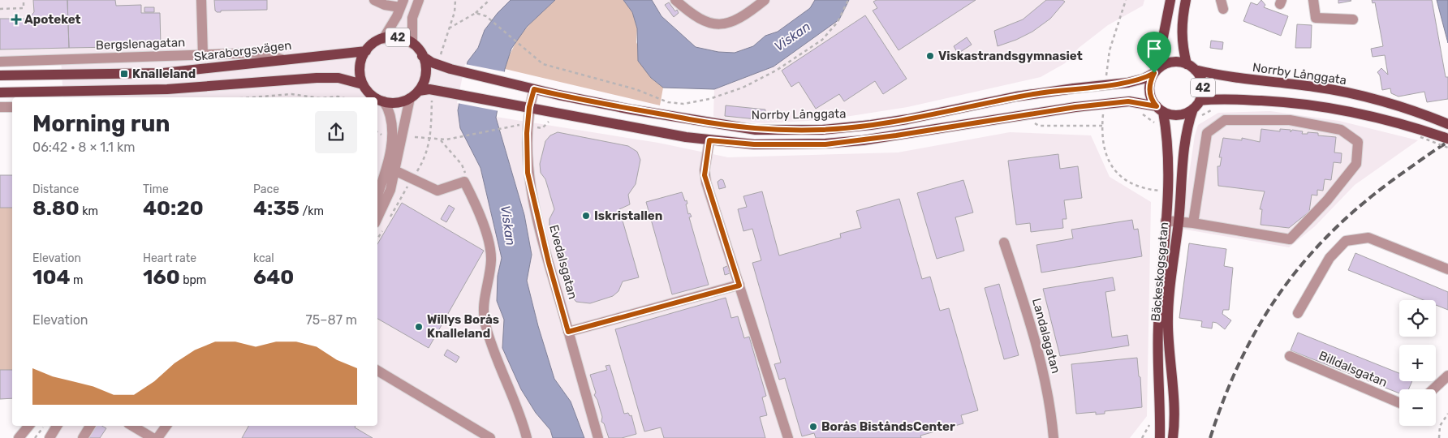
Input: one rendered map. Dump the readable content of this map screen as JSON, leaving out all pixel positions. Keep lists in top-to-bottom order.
{
  "streets": {
    "main road": [
      "42",
      "Skaraborgsvägen",
      "Norrby Långgata",
      "Bäckeskogsgatan"
    ],
    "street": [
      "Bergslenagatan",
      "Evedalsgatan",
      "Landalagatan",
      "Billdalsgatan"
    ]
  },
  "crossings": [
    ["42", "Skaraborgsvägen"],
    ["42", "Norrby Långgata"],
    ["42", "Evedalsgatan"],
    ["42", "Bäckeskogsgatan"],
    ["Bergslenagatan", "Skaraborgsvägen"],
    ["Norrby Långgata", "Evedalsgatan"],
    ["Norrby Långgata", "Bäckeskogsgatan"]
  ],
  "water": ["Viskan"],
  "places": {
    "health": ["Apoteket"],
    "other": [
      "Viskastrandsgymnasiet",
      "Iskristallen",
      "Willys Borås Knalleland",
      "Borås BiståndsCenter"
    ],
    "transit": ["Knalleland"]
  },
  "page": {
    "heading": ["Morning run", "06:42 · 8 × 1.1 km"],
    "stats": [
      ["Distance", "8.80 km"],
      ["Time", "40:20"],
      ["Pace", "4:35 /km"],
      ["Elevation", "104 m"],
      ["Heart rate", "160 bpm"],
      ["kcal", "640"]
    ],
    "map_buttons": ["+", "−"],
    "chart": ["Elevation", "75–87 m"]
  }
}
